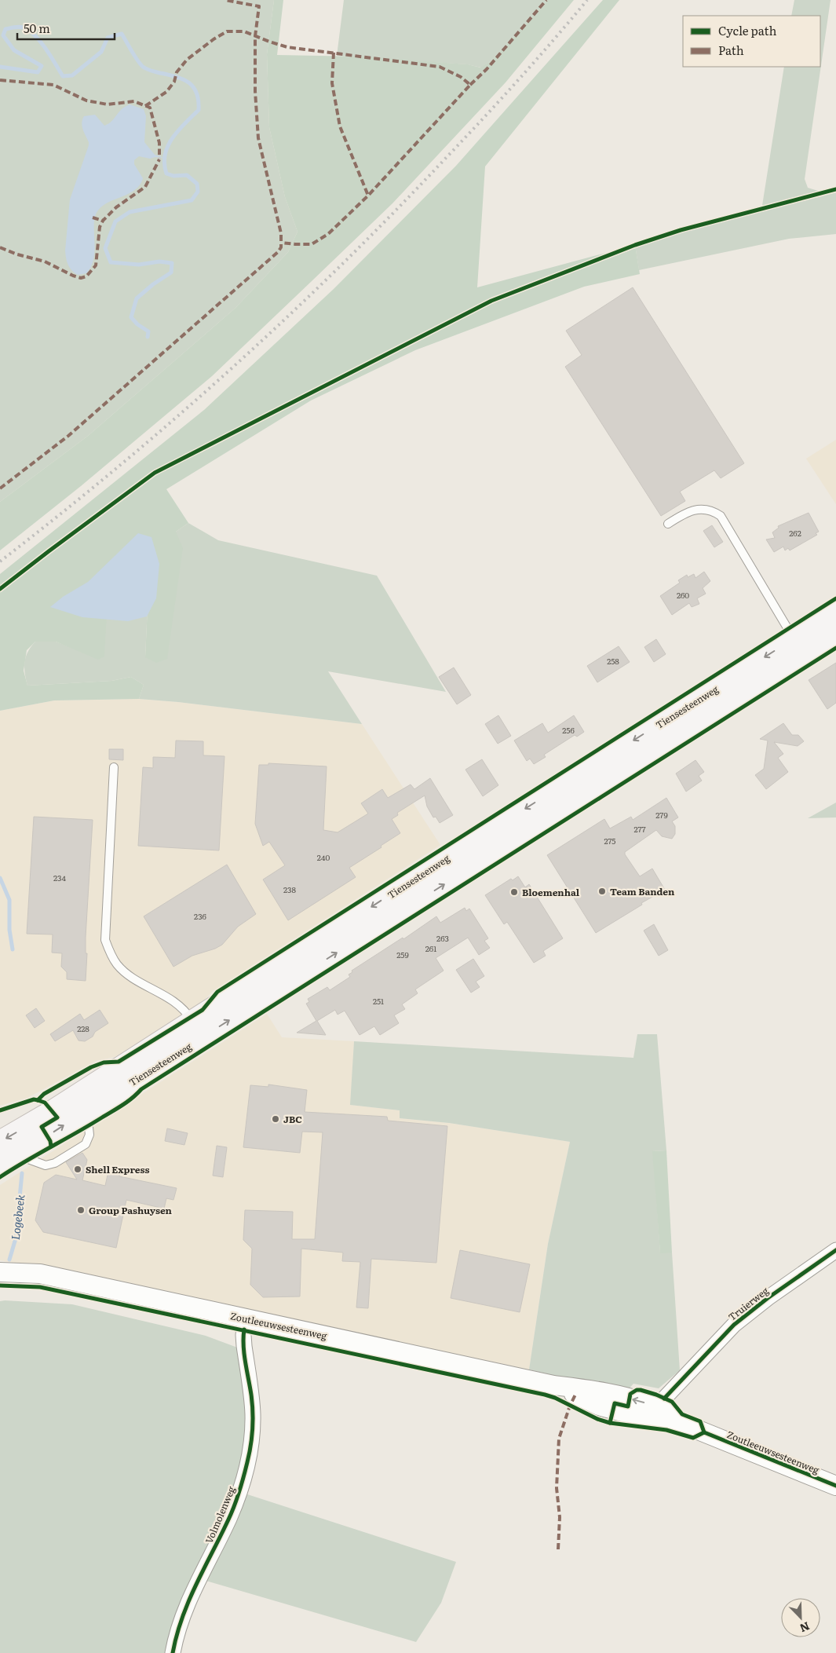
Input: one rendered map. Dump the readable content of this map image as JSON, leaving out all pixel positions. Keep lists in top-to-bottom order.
{
  "streets": {
    "main road": ["Tiensesteenweg"],
    "street": ["Truierweg", "Zoutleeuwsesteenweg", "Volmolenweg"]
  },
  "crossings": [
    ["Truierweg", "Zoutleeuwsesteenweg"],
    ["Zoutleeuwsesteenweg", "Volmolenweg"]
  ],
  "water": ["Logebeek"],
  "places": [
    "Team Banden",
    "Bloemenhal",
    "JBC",
    "Shell Express",
    "Group Pashuysen"
  ],
  "house_numbers": [
    "262",
    "260",
    "258",
    "256",
    "279",
    "277",
    "275",
    "240",
    "234",
    "238",
    "236",
    "263",
    "261",
    "259",
    "251",
    "228"
  ],
  "legend": ["Cycle path", "Path"],
  "scale_bar": "50 m",
  "north": "bottom right"
}
